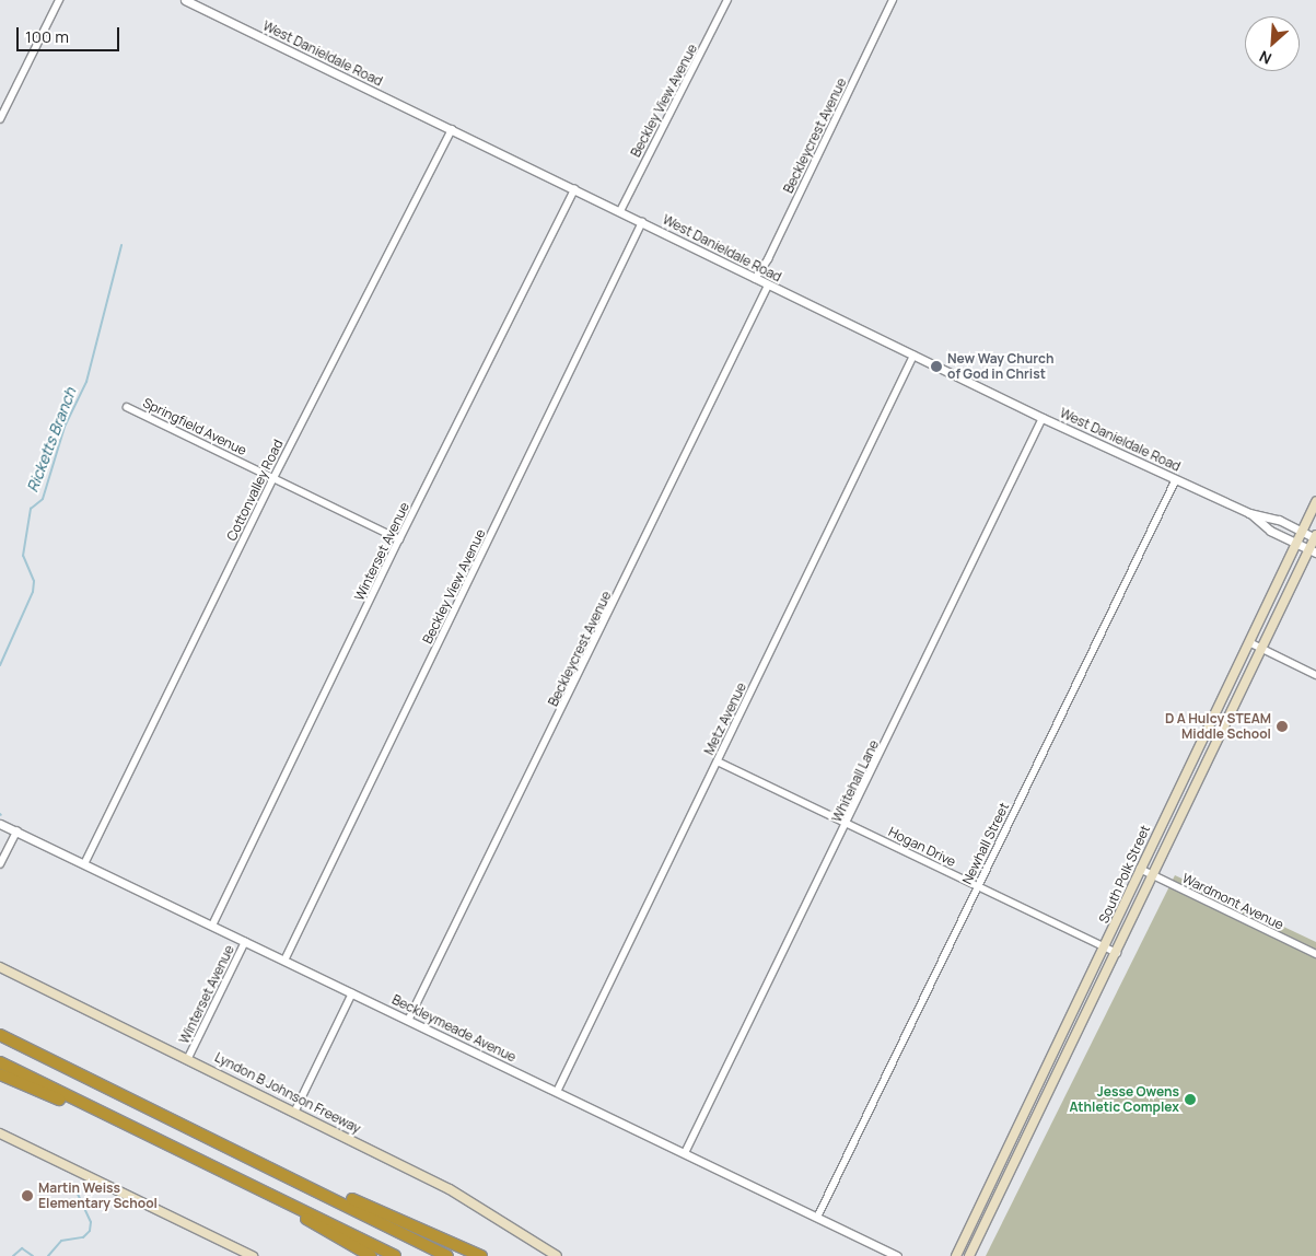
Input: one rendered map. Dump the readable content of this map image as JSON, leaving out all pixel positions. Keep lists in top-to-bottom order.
{
  "streets": {
    "main road": ["South Polk Street", "Lyndon B Johnson Freeway"],
    "street": [
      "West Danieldale Road",
      "Beckley View Avenue",
      "Beckleycrest Avenue",
      "Springfield Avenue",
      "Cottonvalley Road",
      "Winterset Avenue",
      "Metz Avenue",
      "Whitehall Lane",
      "Newhall Street",
      "Hogan Drive",
      "Wardmont Avenue",
      "Beckleymeade Avenue"
    ]
  },
  "crossings": [
    ["West Danieldale Road", "Beckley View Avenue"],
    ["West Danieldale Road", "Beckleycrest Avenue"],
    ["West Danieldale Road", "Cottonvalley Road"],
    ["West Danieldale Road", "Winterset Avenue"],
    ["West Danieldale Road", "Metz Avenue"],
    ["West Danieldale Road", "Whitehall Lane"],
    ["West Danieldale Road", "Newhall Street"],
    ["West Danieldale Road", "South Polk Street"],
    ["Beckley View Avenue", "Beckleymeade Avenue"],
    ["Beckleycrest Avenue", "Beckleymeade Avenue"],
    ["Springfield Avenue", "Cottonvalley Road"],
    ["Springfield Avenue", "Winterset Avenue"],
    ["Cottonvalley Road", "Beckleymeade Avenue"],
    ["Winterset Avenue", "Beckleymeade Avenue"],
    ["Winterset Avenue", "Lyndon B Johnson Freeway"],
    ["Metz Avenue", "Hogan Drive"],
    ["Metz Avenue", "Beckleymeade Avenue"],
    ["Whitehall Lane", "Hogan Drive"],
    ["Whitehall Lane", "Beckleymeade Avenue"],
    ["Newhall Street", "Hogan Drive"],
    ["Newhall Street", "Beckleymeade Avenue"],
    ["Hogan Drive", "South Polk Street"],
    ["South Polk Street", "Wardmont Avenue"]
  ],
  "water": ["Ricketts Branch"],
  "places": [
    "New Way Church of God in Christ",
    "D A Hulcy STEAM Middle School",
    "Jesse Owens Athletic Complex",
    "Martin Weiss Elementary School"
  ],
  "scale_bar": "100 m",
  "north": "bottom left"
}
